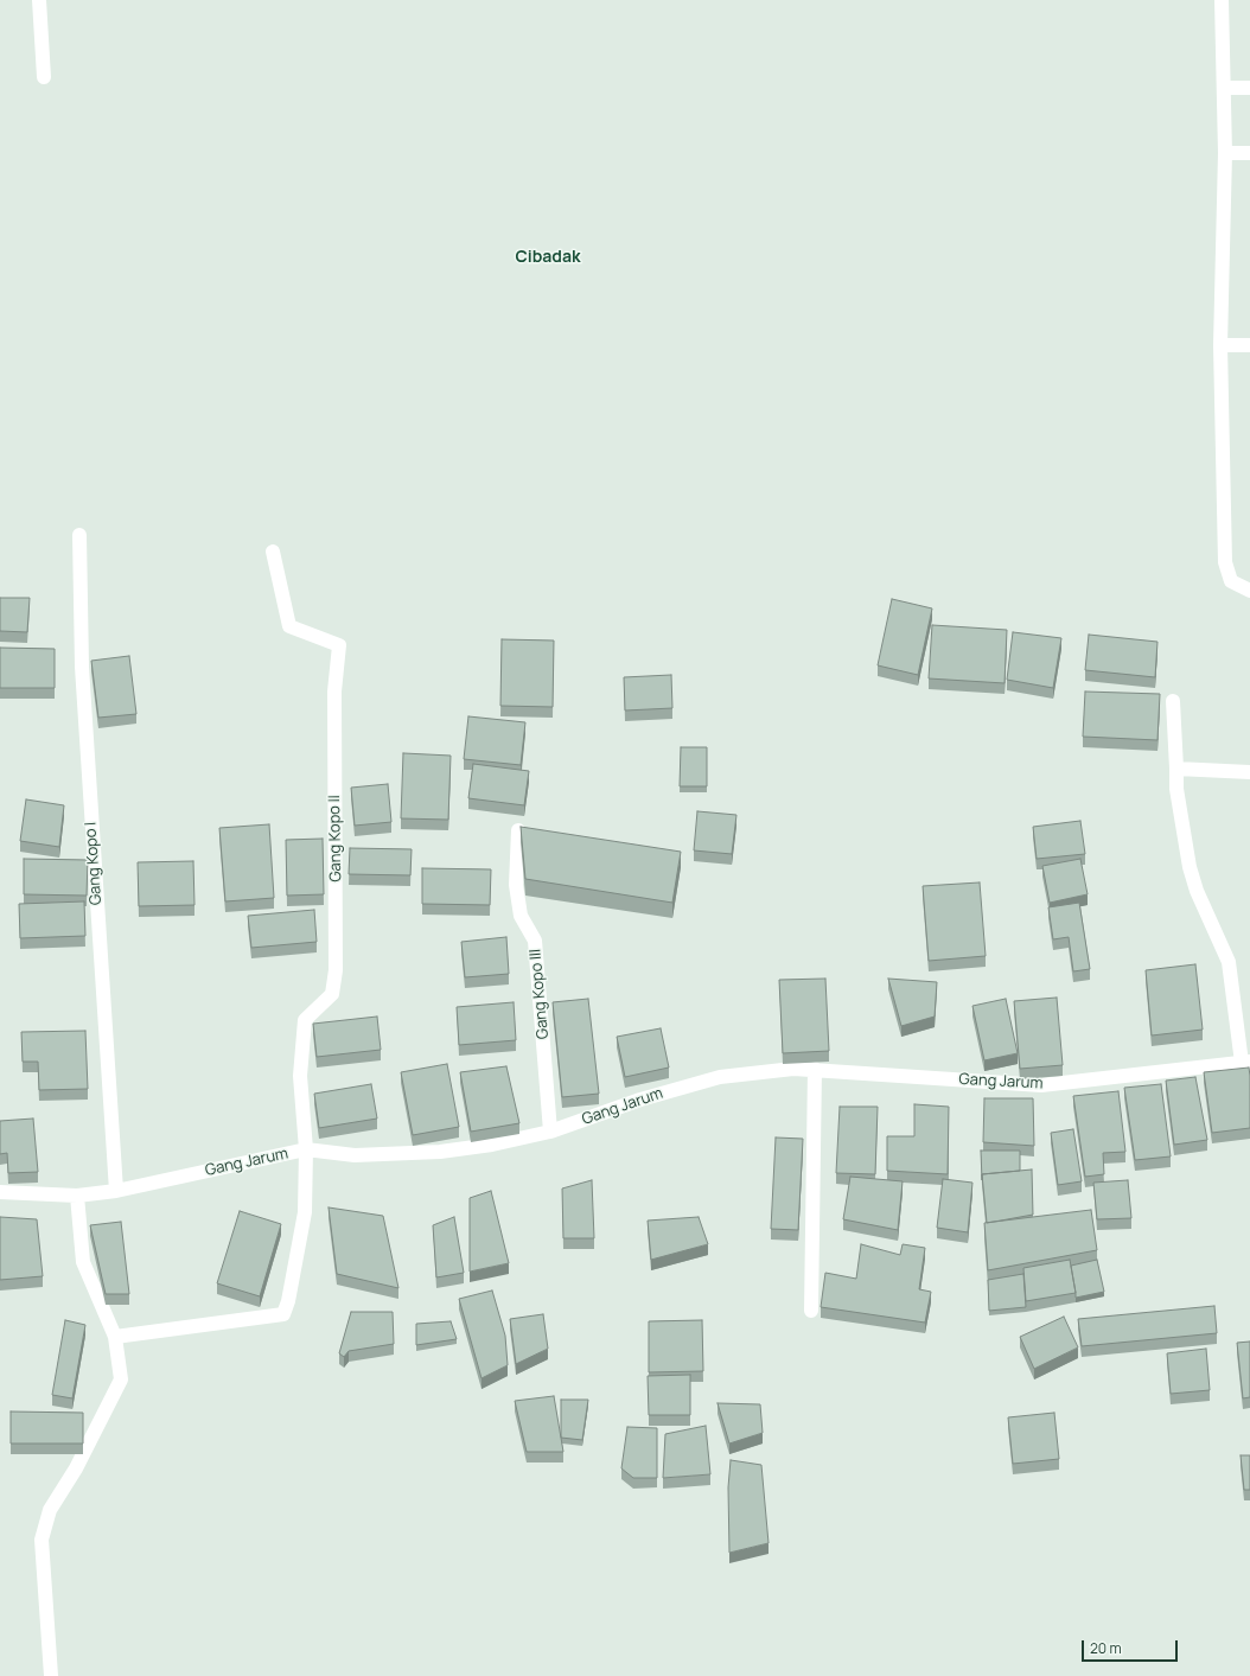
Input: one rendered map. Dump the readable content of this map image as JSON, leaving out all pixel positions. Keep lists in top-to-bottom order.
{
  "streets": {
    "street": [
      "Gang Kopo II",
      "Gang Kopo I",
      "Gang Kopo III",
      "Gang Jarum"
    ]
  },
  "crossings": [
    ["Gang Kopo II", "Gang Jarum"],
    ["Gang Kopo I", "Gang Jarum"],
    ["Gang Kopo III", "Gang Jarum"]
  ],
  "districts": ["Cibadak"],
  "scale_bar": "20 m"
}
